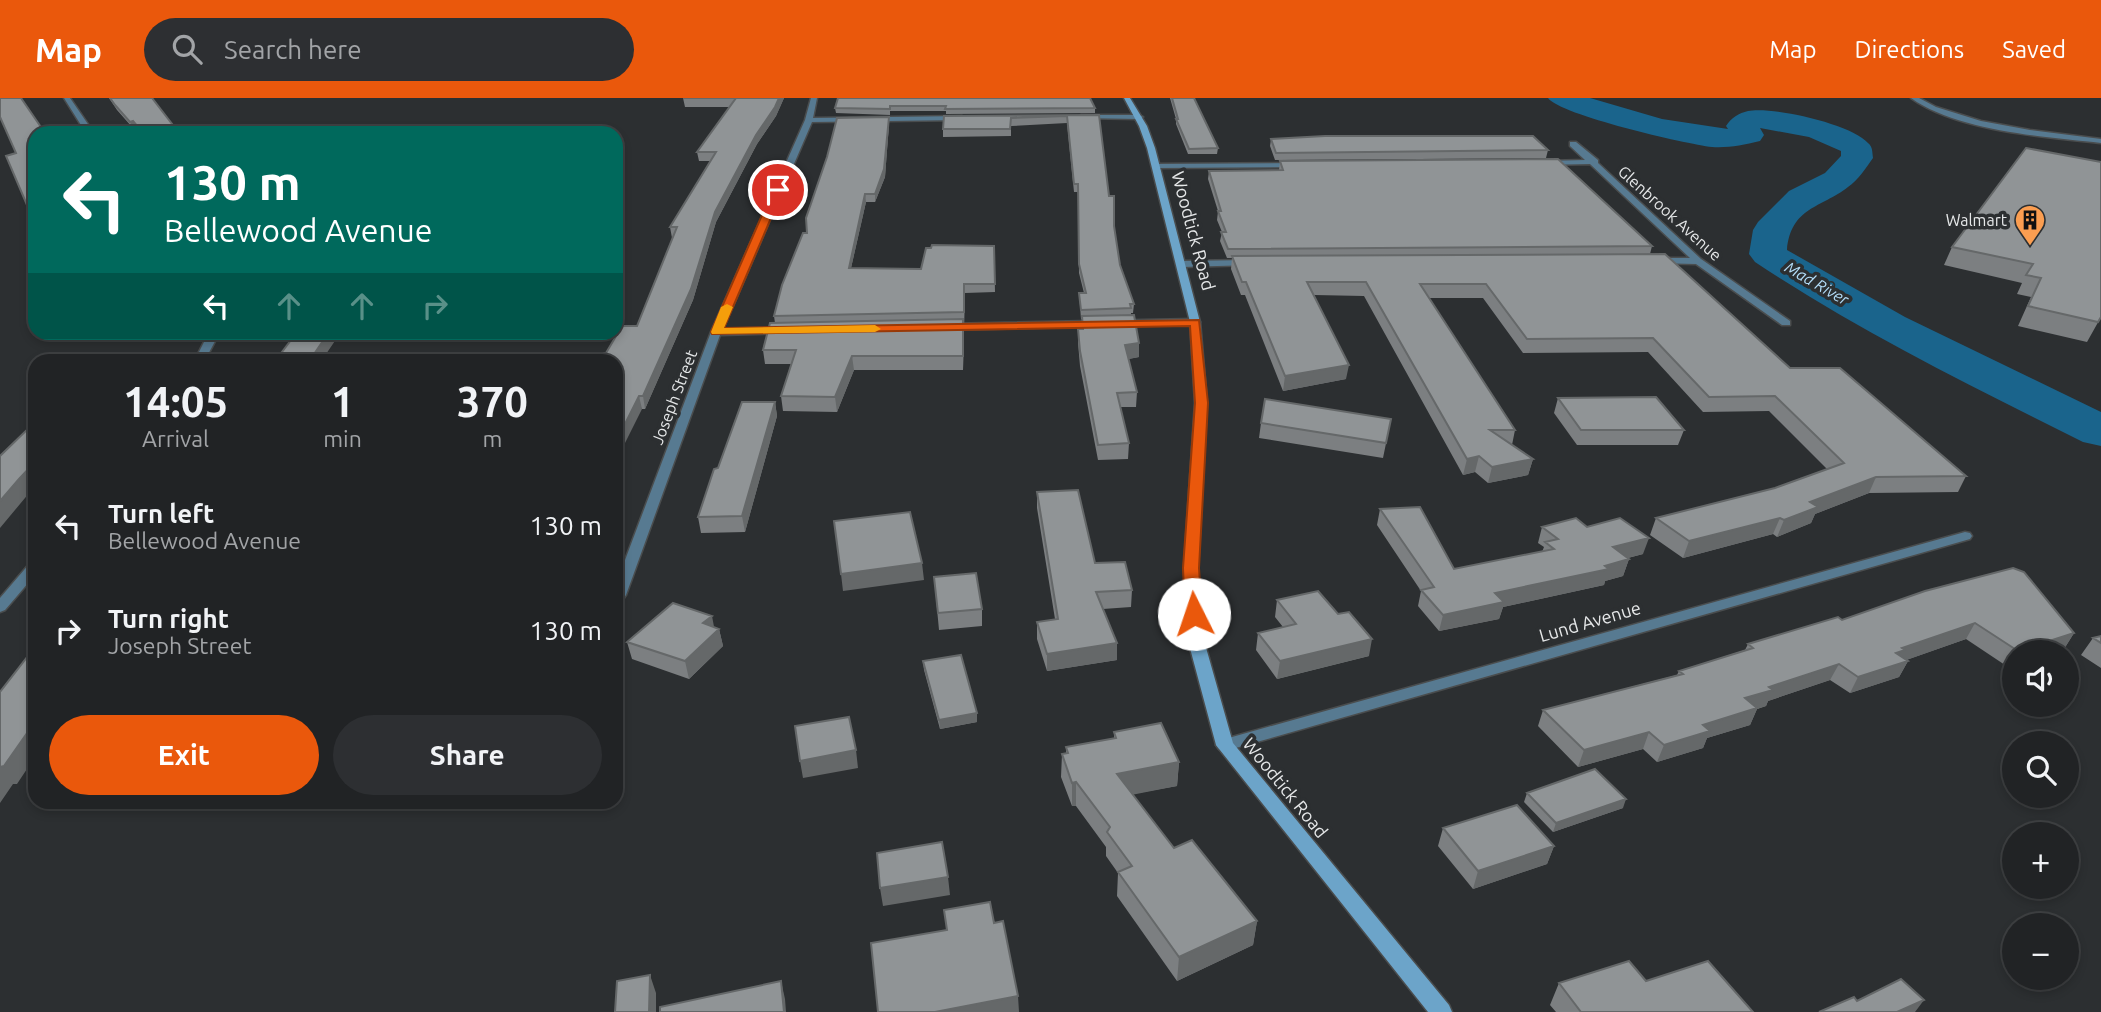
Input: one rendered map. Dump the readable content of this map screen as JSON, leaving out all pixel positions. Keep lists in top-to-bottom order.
{
  "streets": {
    "main road": ["Woodtick Road"],
    "street": ["Glenbrook Avenue", "Joseph Street", "Lund Avenue"]
  },
  "crossings": [
    ["Woodtick Road", "Lund Avenue"]
  ],
  "water": ["Mad River"],
  "places": {
    "building": ["Walmart"]
  },
  "page": {
    "header": "Map",
    "search": "Search here",
    "nav": ["Map", "Directions", "Saved"],
    "turn": ["130 m", "Bellewood Avenue"],
    "eta": [
      "14:05",
      "Arrival",
      "1",
      "min",
      "370",
      "m"
    ],
    "list": [
      {
        "name": "Turn left",
        "note": "Bellewood Avenue",
        "value": "130 m"
      },
      {
        "name": "Turn right",
        "note": "Joseph Street",
        "value": "130 m"
      }
    ],
    "map_buttons": ["+", "−"],
    "buttons": ["Exit", "Share"]
  }
}
